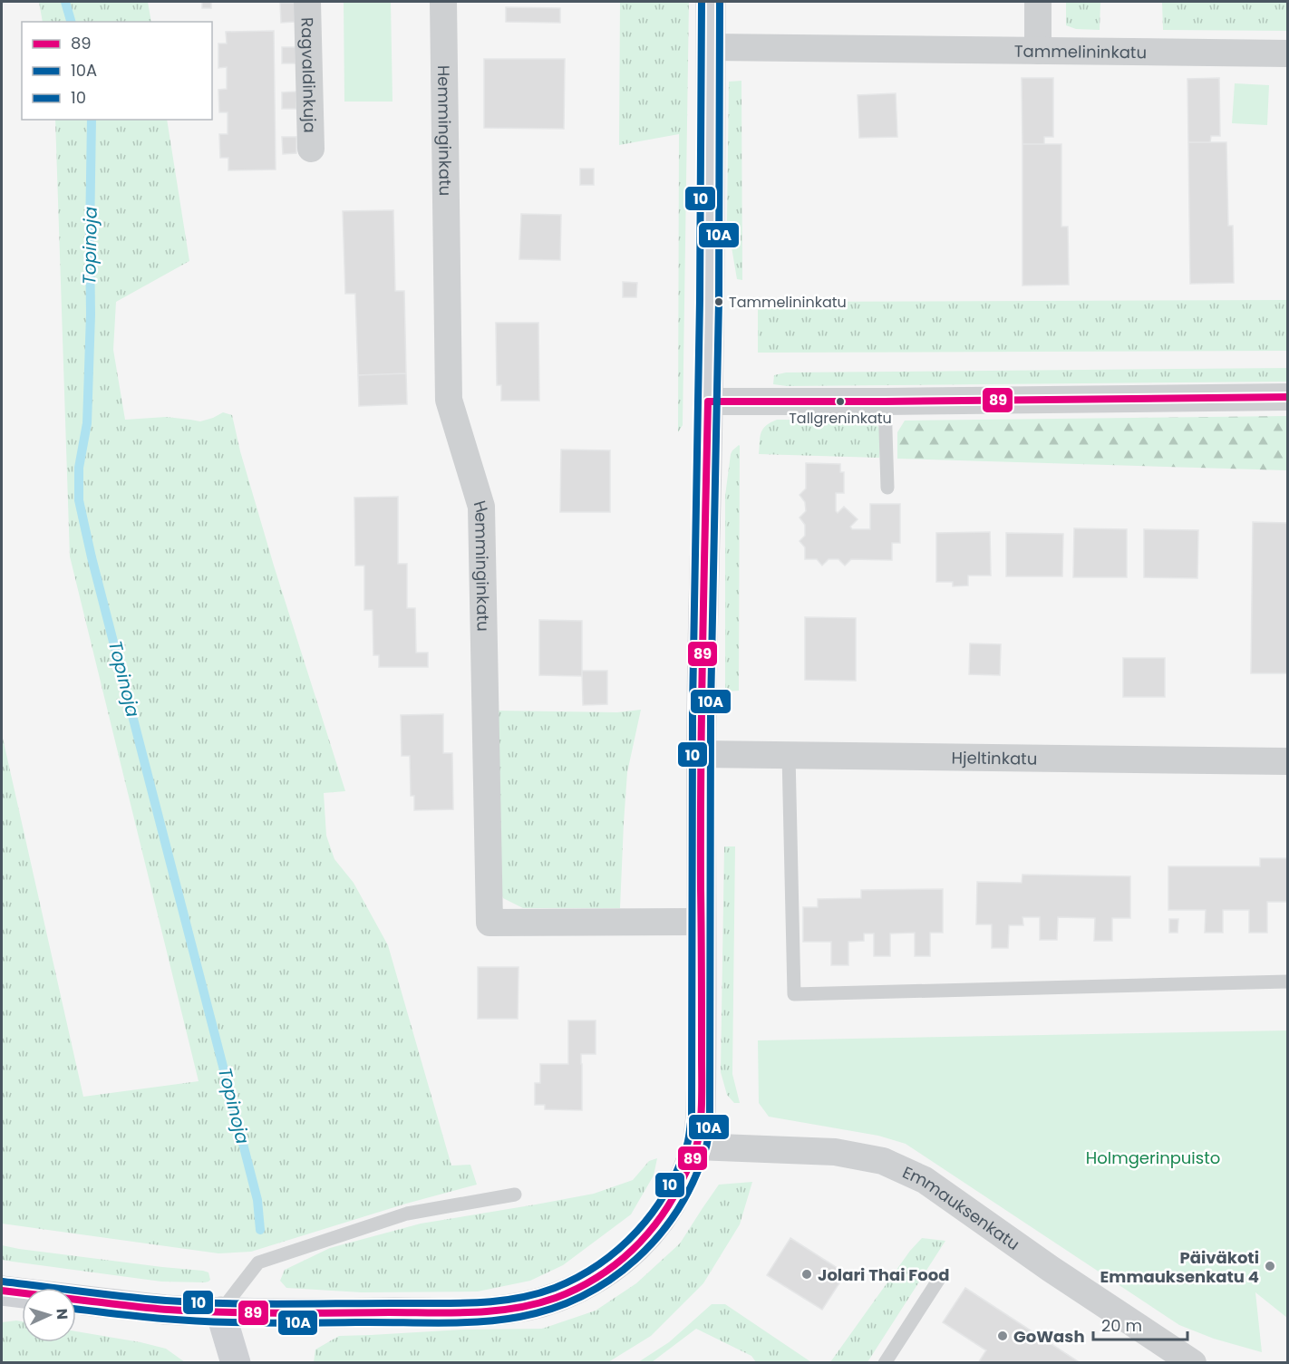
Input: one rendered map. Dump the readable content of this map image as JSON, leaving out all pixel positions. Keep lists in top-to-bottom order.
{
  "streets": {
    "street": [
      "Tammelininkatu",
      "Ragvaldinkuja",
      "Hemminginkatu",
      "Hjeltinkatu",
      "Emmauksenkatu"
    ]
  },
  "water": ["Topinoja"],
  "parks": ["Holmgerinpuisto"],
  "places": [
    "Tammelininkatu",
    "Tallgreninkatu",
    "Päiväkoti Emmauksenkatu 4",
    "Jolari Thai Food",
    "GoWash"
  ],
  "lines": ["transit line 10A", "transit line 10", "transit line 89"],
  "legend": ["89", "10A", "10"],
  "scale_bar": "20 m",
  "north": "right"
}
